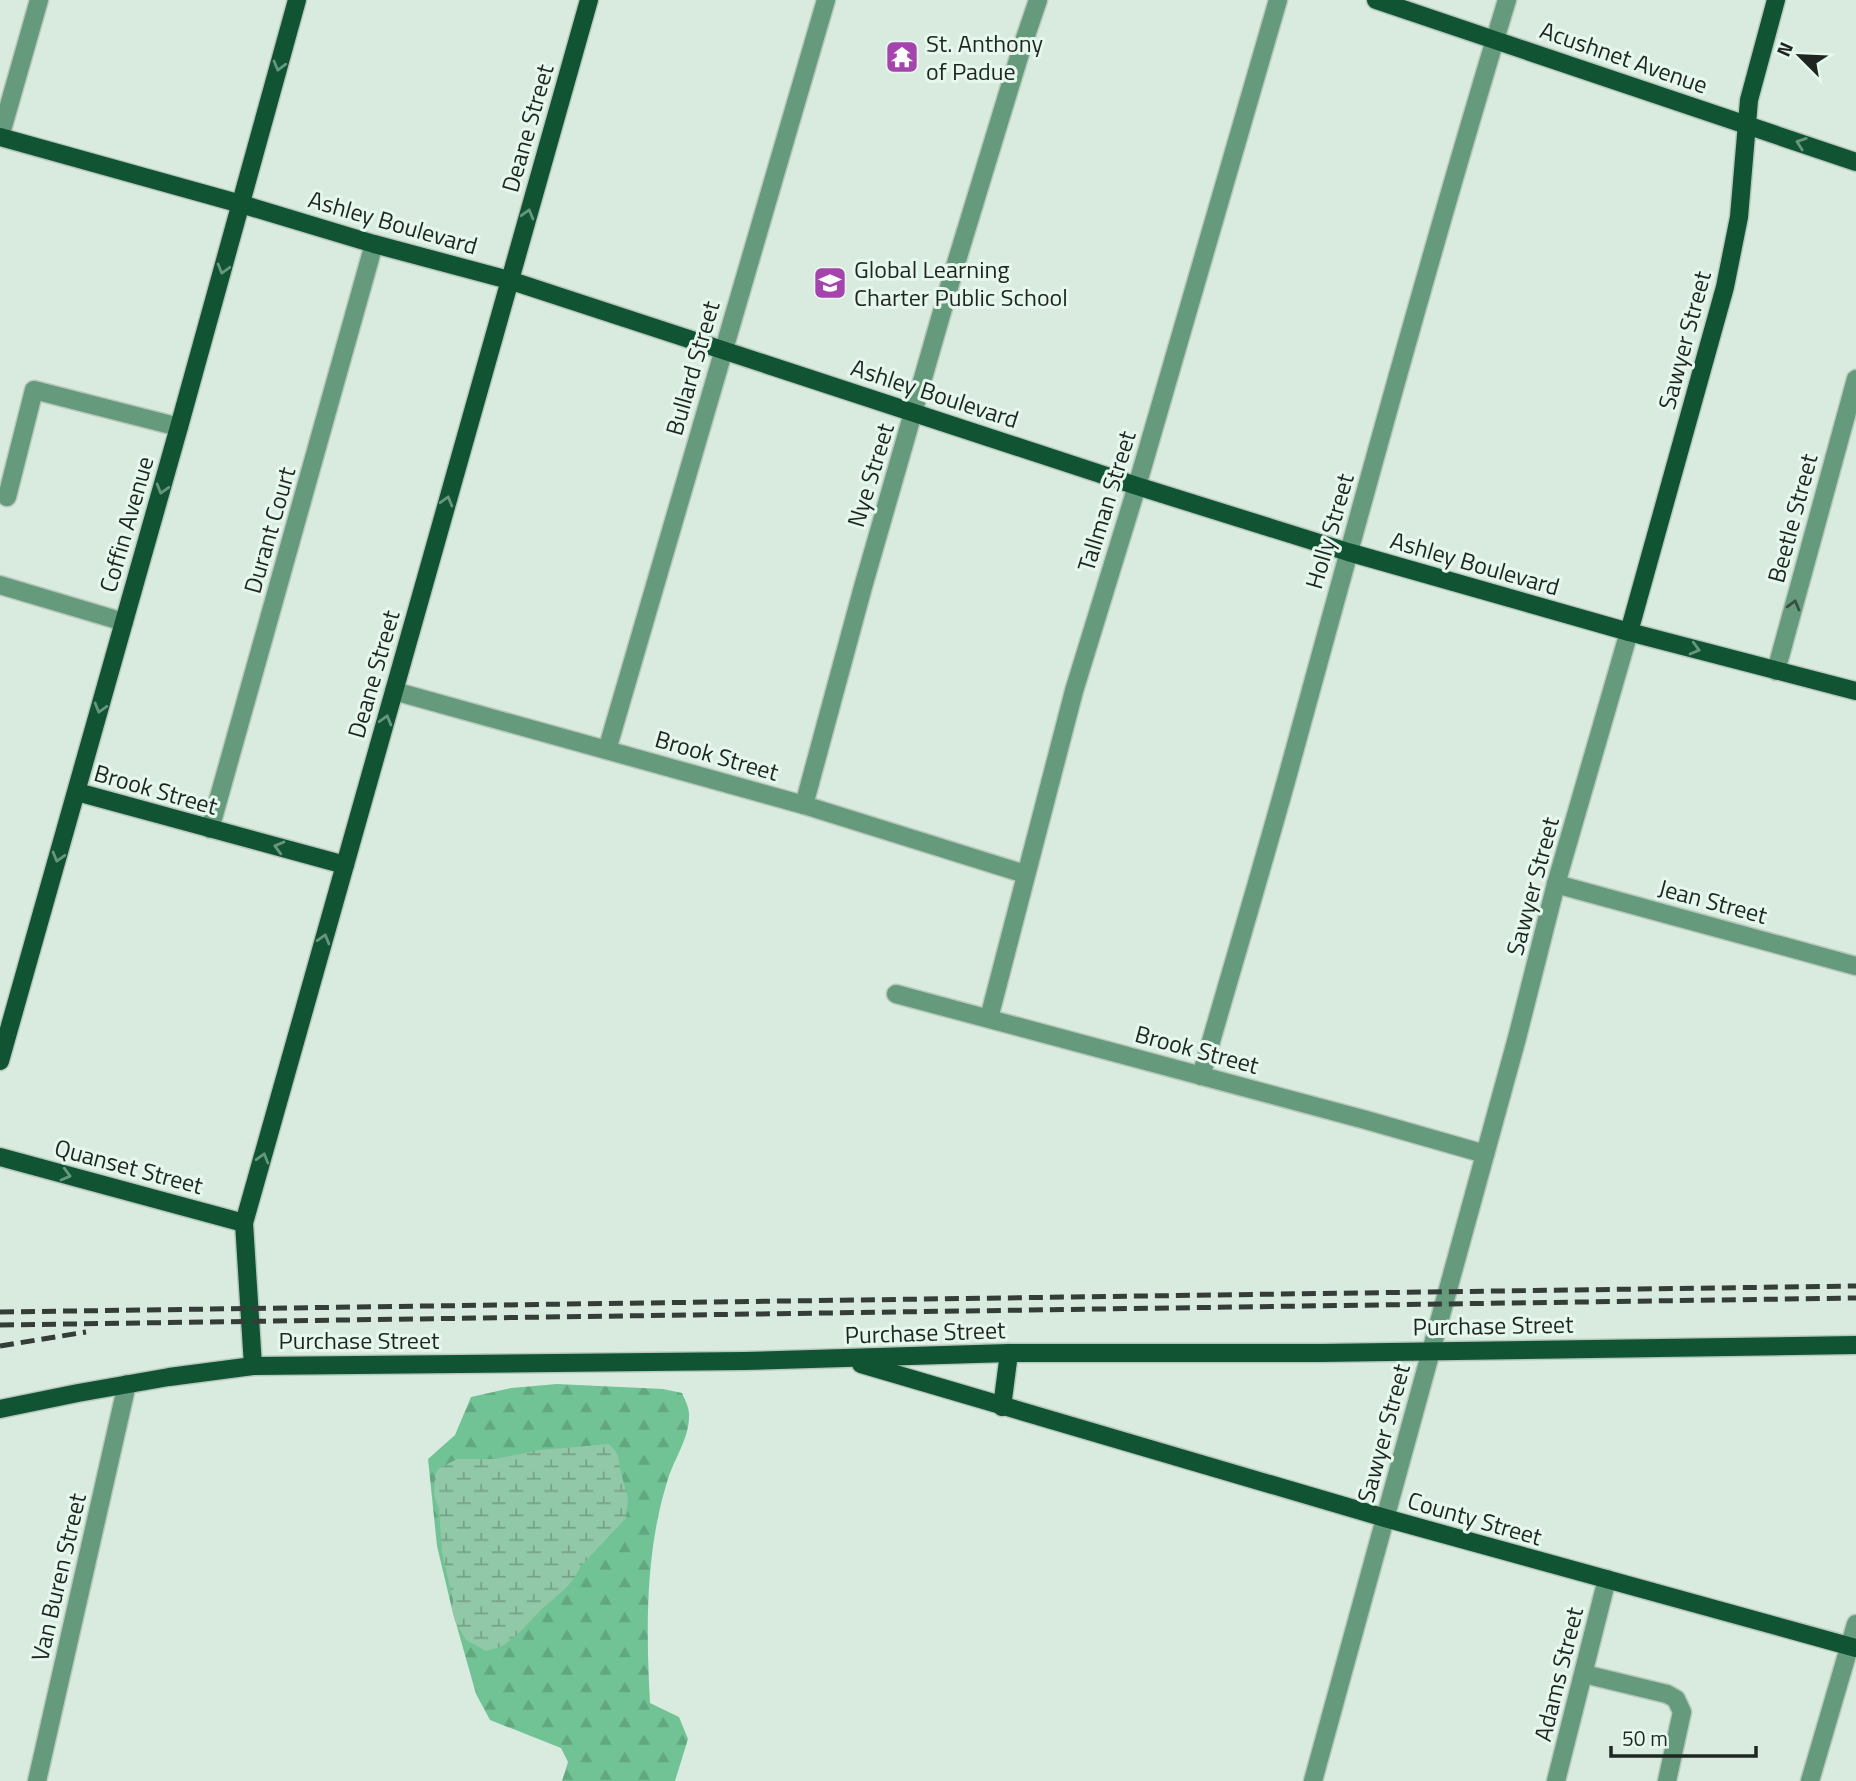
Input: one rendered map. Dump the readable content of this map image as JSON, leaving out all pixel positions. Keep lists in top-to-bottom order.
{
  "streets": {
    "main road": [
      "Acushnet Avenue",
      "Deane Street",
      "Ashley Boulevard",
      "Sawyer Street",
      "Coffin Avenue",
      "Brook Street",
      "Quanset Street",
      "Purchase Street",
      "County Street"
    ],
    "street": [
      "Bullard Street",
      "Nye Street",
      "Tallman Street",
      "Beetle Street",
      "Durant Court",
      "Holly Street",
      "Jean Street",
      "Van Buren Street",
      "Adams Street"
    ]
  },
  "crossings": [
    ["Acushnet Avenue", "Sawyer Street"],
    ["Acushnet Avenue", "Holly Street"],
    ["Deane Street", "Ashley Boulevard"],
    ["Deane Street", "Brook Street"],
    ["Deane Street", "Quanset Street"],
    ["Deane Street", "Purchase Street"],
    ["Ashley Boulevard", "Sawyer Street"],
    ["Ashley Boulevard", "Bullard Street"],
    ["Ashley Boulevard", "Nye Street"],
    ["Ashley Boulevard", "Tallman Street"],
    ["Ashley Boulevard", "Beetle Street"],
    ["Ashley Boulevard", "Coffin Avenue"],
    ["Ashley Boulevard", "Durant Court"],
    ["Ashley Boulevard", "Holly Street"],
    ["Sawyer Street", "Brook Street"],
    ["Sawyer Street", "Jean Street"],
    ["Sawyer Street", "Purchase Street"],
    ["Sawyer Street", "County Street"],
    ["Bullard Street", "Brook Street"],
    ["Nye Street", "Brook Street"],
    ["Tallman Street", "Brook Street"],
    ["Coffin Avenue", "Brook Street"],
    ["Durant Court", "Brook Street"],
    ["Holly Street", "Brook Street"],
    ["Purchase Street", "County Street"],
    ["Purchase Street", "Van Buren Street"],
    ["County Street", "Adams Street"]
  ],
  "one_way": [
    "Deane Street",
    "Beetle Street",
    "Coffin Avenue",
    "Quanset Street"
  ],
  "places": {
    "temple": ["St. Anthony of Padue"],
    "school or university": ["Global Learning Charter Public School"]
  },
  "scale_bar": "50 m",
  "north": "top left"
}
